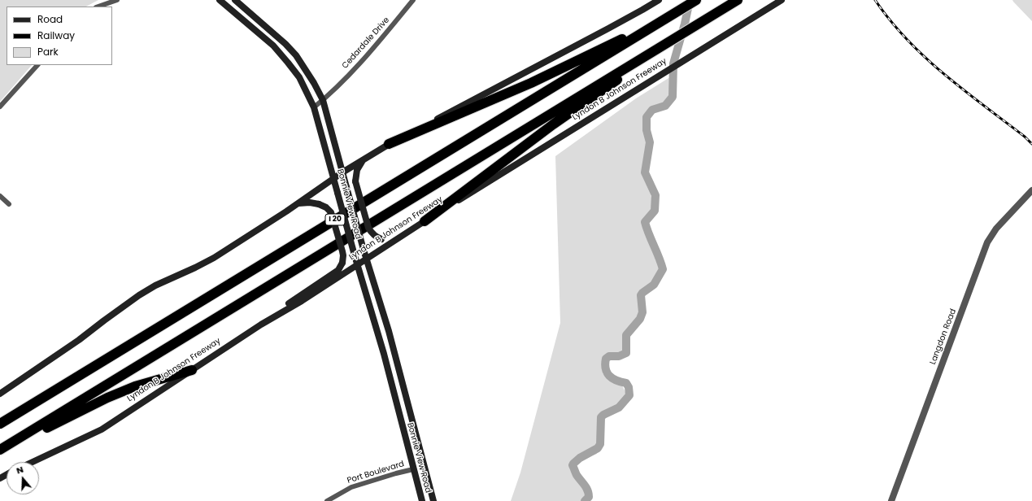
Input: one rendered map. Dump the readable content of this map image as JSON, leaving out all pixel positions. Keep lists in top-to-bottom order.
{
  "streets": {
    "highway": ["Lyndon B Johnson Freeway", "I 20"],
    "main road": ["Bonnie View Road"],
    "street": ["Cedardale Drive", "Langdon Road", "Port Boulevard"]
  },
  "crossings": [
    ["Cedardale Drive", "Bonnie View Road"],
    ["Lyndon B Johnson Freeway", "Bonnie View Road"],
    ["Bonnie View Road", "Port Boulevard"]
  ],
  "legend": ["Road", "Railway", "Park"],
  "north": "top"
}
